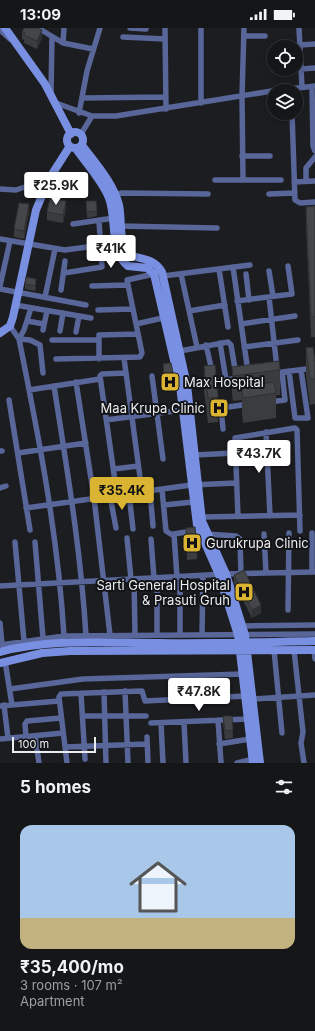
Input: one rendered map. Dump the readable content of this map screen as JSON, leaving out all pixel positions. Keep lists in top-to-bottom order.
{
  "places": {
    "hospital": [
      "Max Hospital",
      "Maa Krupa Clinic",
      "Gurukrupa Clinic",
      "Sarti General Hospital & Prasuti Gruh"
    ]
  },
  "scale_bar": "100 m",
  "page": {
    "status": "13:09",
    "price": [
      "₹25.9K",
      "₹41K",
      "₹43.7K",
      "₹35.4K",
      "₹47.8K"
    ],
    "scale": "100 m",
    "heading": "5 homes",
    "list": [
      {
        "name": "₹35,400/mo",
        "note": "3 rooms · 107 m² · Apartment"
      }
    ]
  }
}
